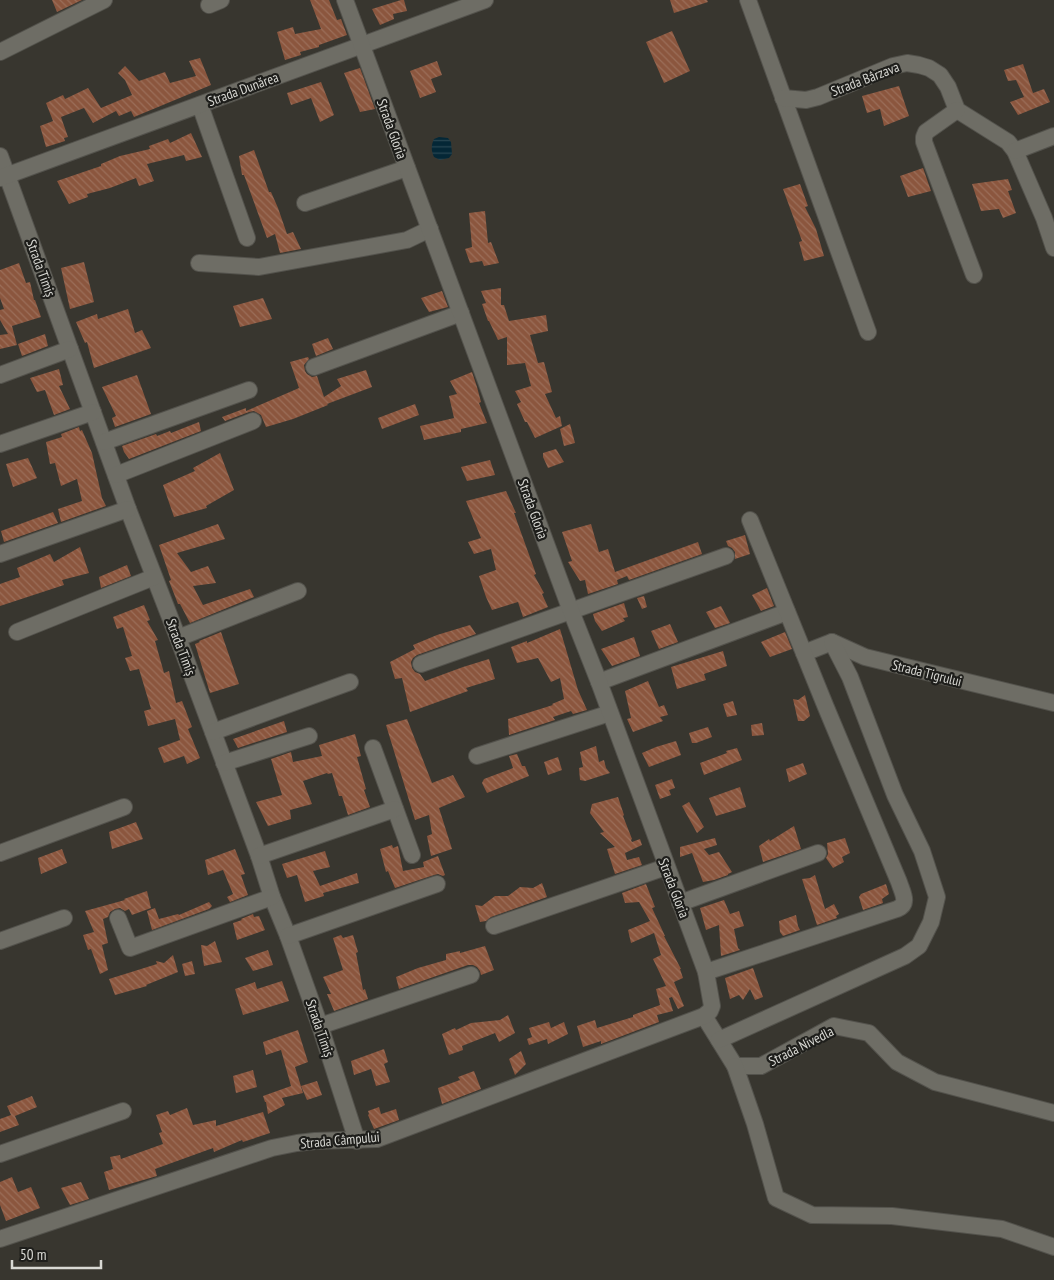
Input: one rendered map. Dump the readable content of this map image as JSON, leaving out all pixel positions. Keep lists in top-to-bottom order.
{
  "streets": {
    "street": [
      "Strada Bârzava",
      "Strada Dunărea",
      "Strada Gloria",
      "Strada Timiș",
      "Strada Tigrului",
      "Strada Nivedla",
      "Strada Câmpului"
    ]
  },
  "crossings": [
    ["Strada Dunărea", "Strada Gloria"],
    ["Strada Dunărea", "Strada Timiș"],
    ["Strada Gloria", "Strada Câmpului"],
    ["Strada Timiș", "Strada Câmpului"]
  ],
  "scale_bar": "50 m"
}
